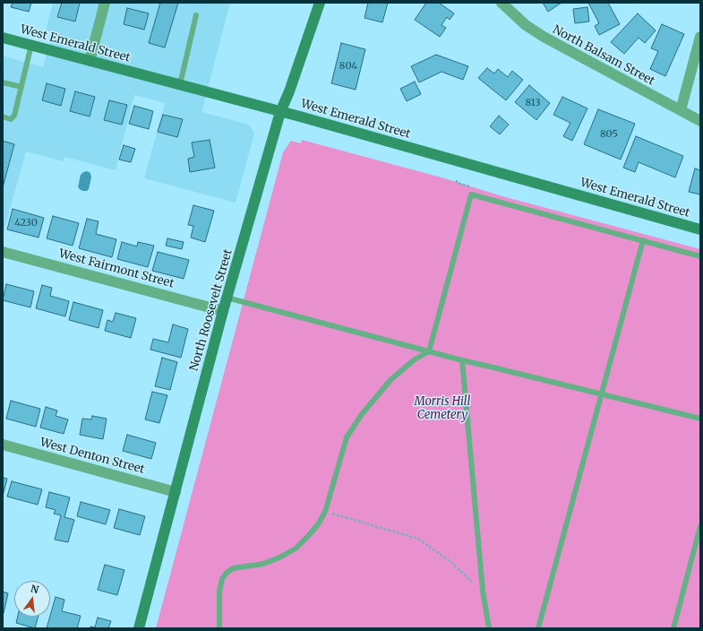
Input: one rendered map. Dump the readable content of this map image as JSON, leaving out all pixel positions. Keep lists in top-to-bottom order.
{
  "streets": {
    "street": [
      "West Emerald Street",
      "North Balsam Street",
      "West Fairmont Street",
      "North Roosevelt Street",
      "West Denton Street"
    ]
  },
  "crossings": [
    ["West Emerald Street", "North Roosevelt Street"],
    ["West Fairmont Street", "North Roosevelt Street"],
    ["North Roosevelt Street", "West Denton Street"]
  ],
  "parks": ["Morris Hill Cemetery"],
  "house_numbers": [
    "804",
    "813",
    "805",
    "4230"
  ],
  "north": "top"
}
